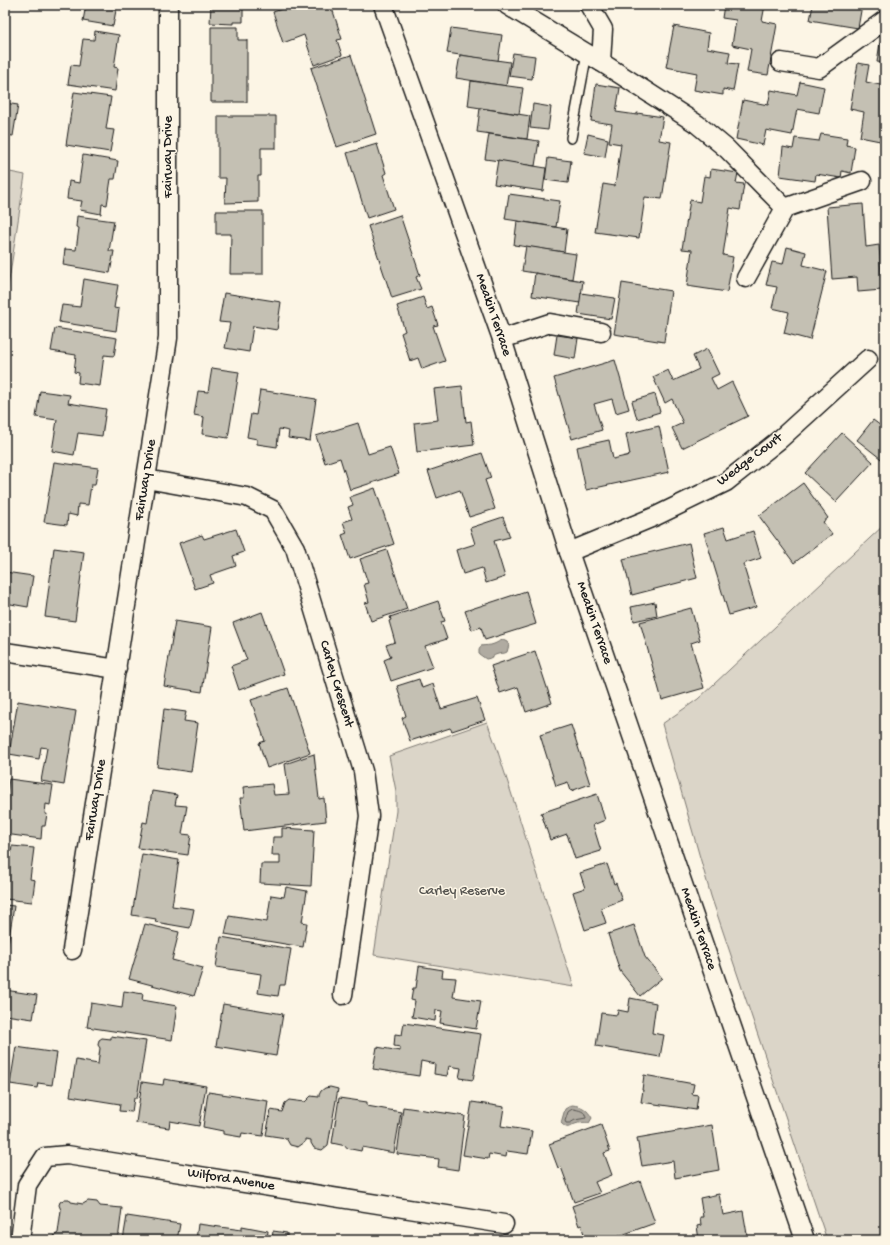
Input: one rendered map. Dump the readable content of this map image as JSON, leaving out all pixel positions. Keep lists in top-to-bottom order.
{
  "streets": {
    "street": [
      "Fairway Drive",
      "Meakin Terrace",
      "Wedge Court",
      "Carley Crescent",
      "Wilford Avenue"
    ]
  },
  "crossings": [
    ["Fairway Drive", "Carley Crescent"],
    ["Meakin Terrace", "Wedge Court"]
  ],
  "parks": ["Carley Reserve"]
}
